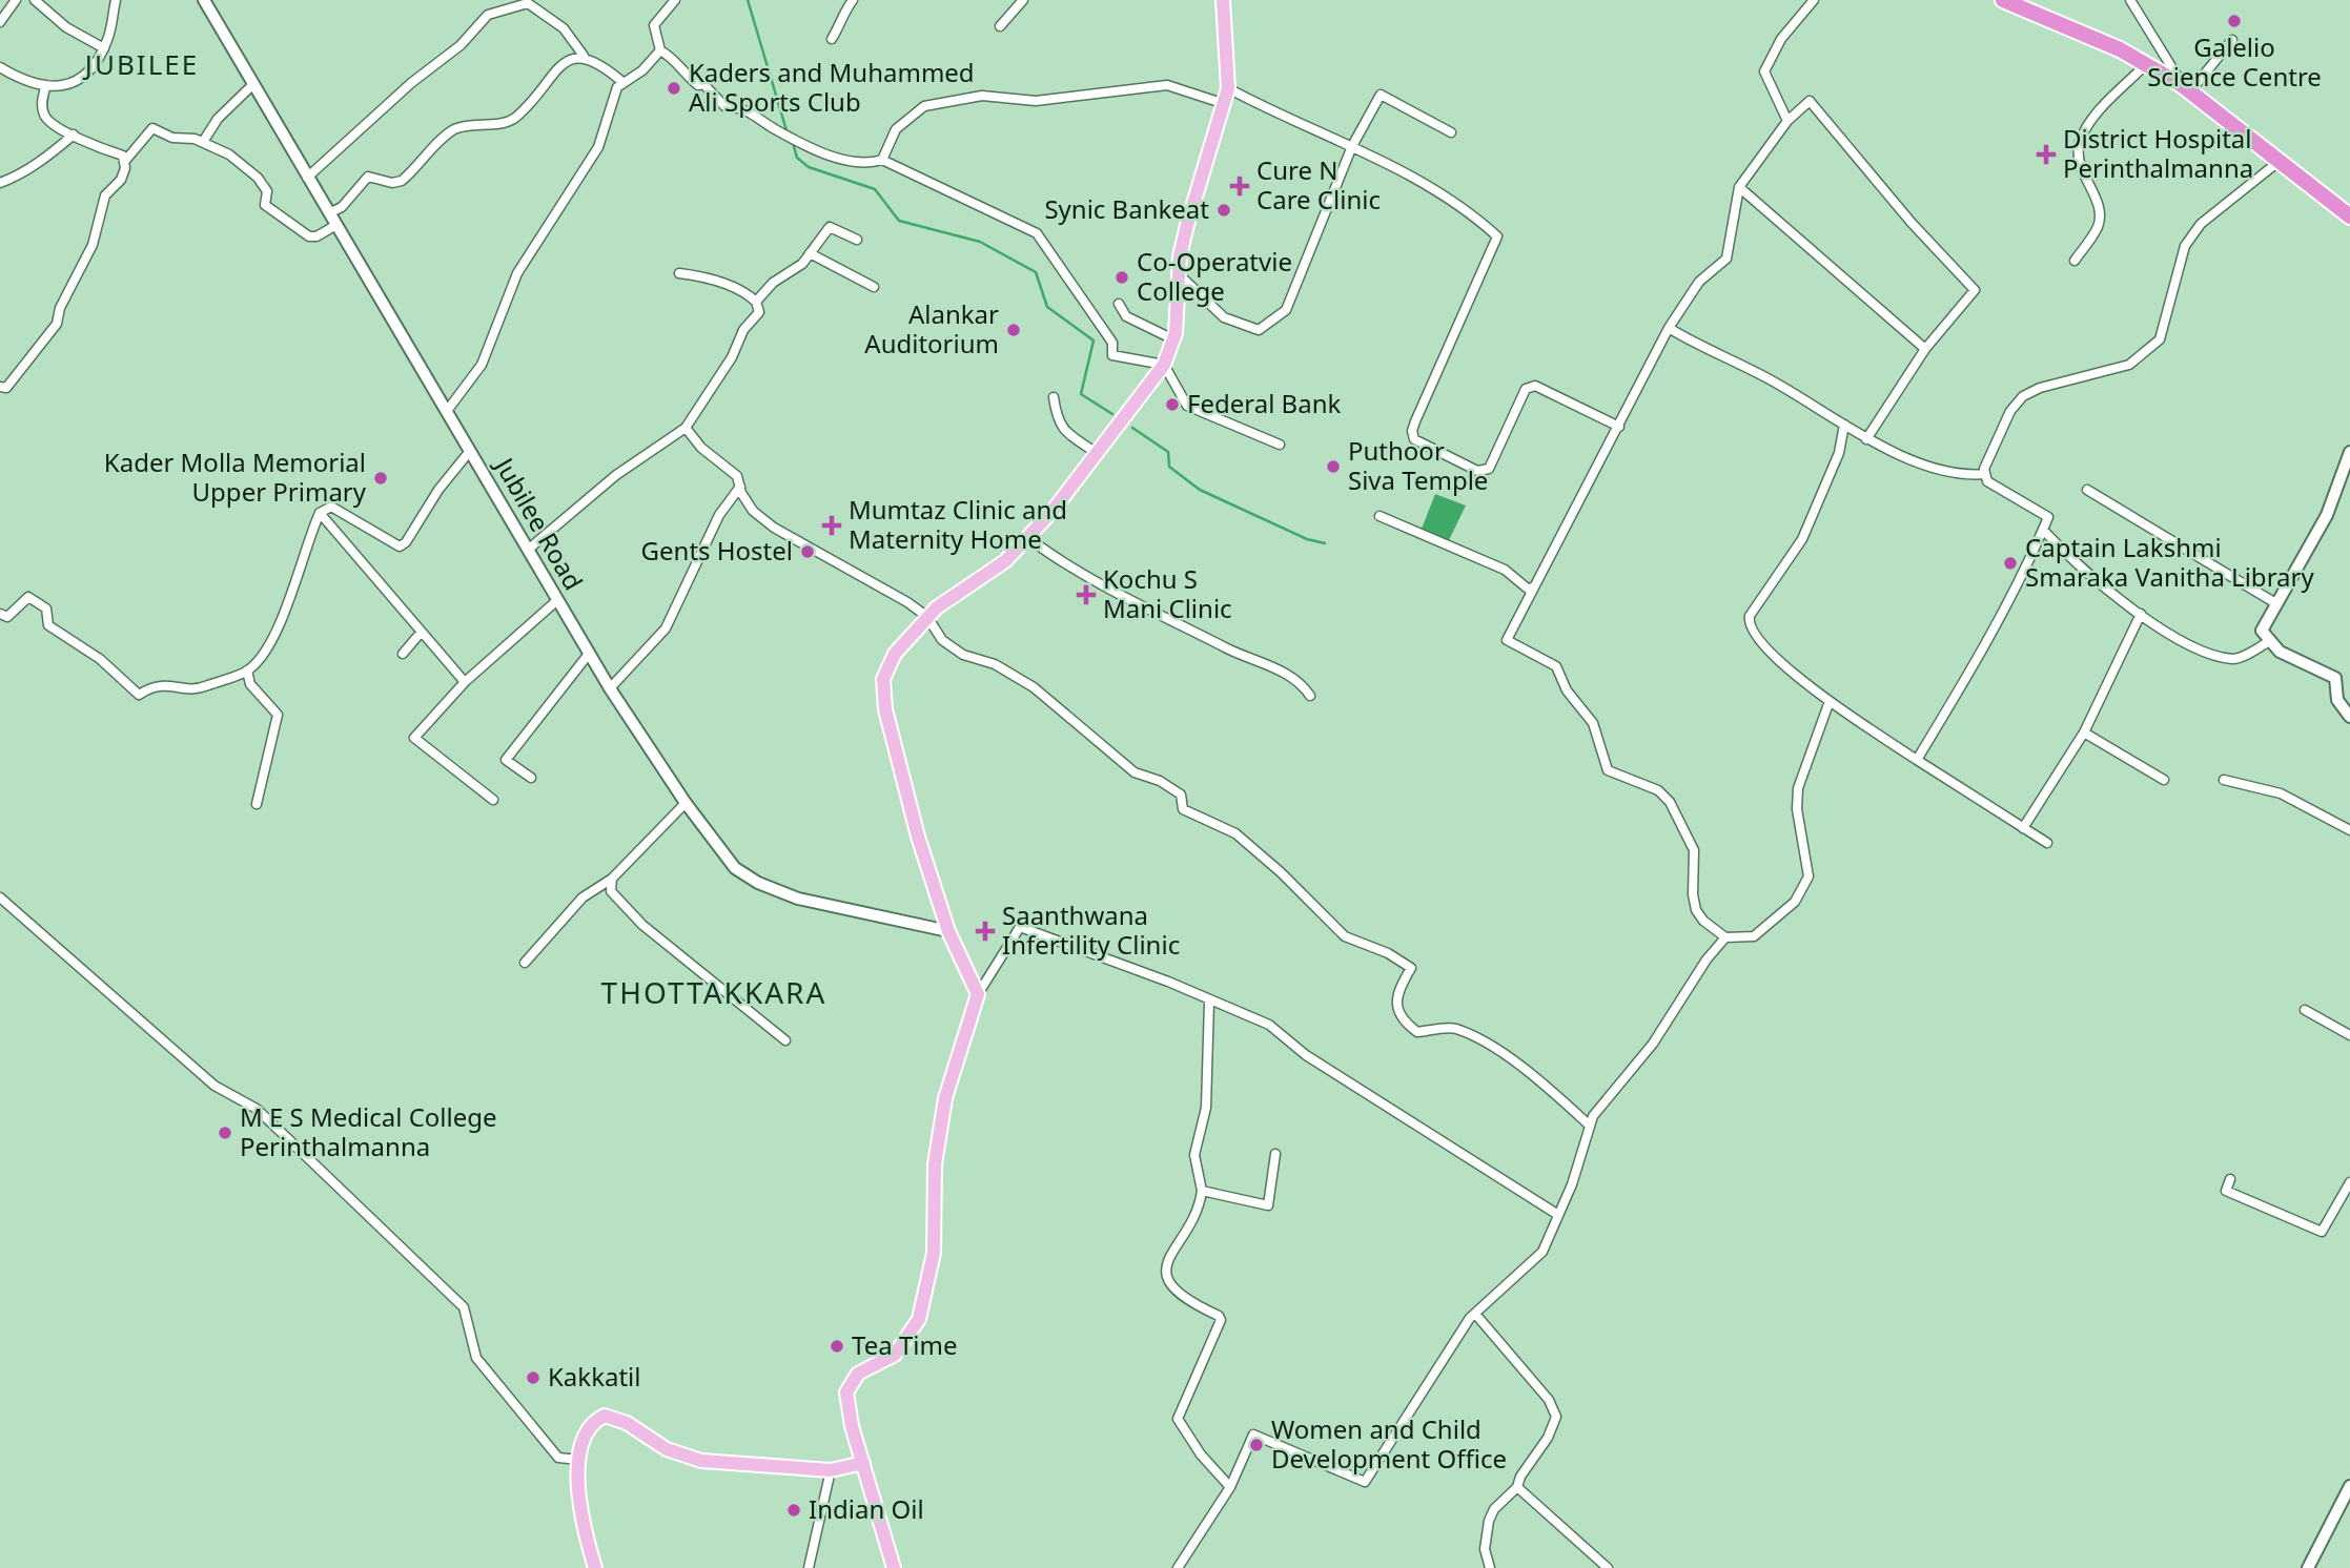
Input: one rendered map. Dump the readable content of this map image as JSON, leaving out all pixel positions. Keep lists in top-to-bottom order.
{
  "streets": {
    "main road": ["Jubilee Road"]
  },
  "districts": ["JUBILEE", "THOTTAKKARA"],
  "places": {
    "other": [
      "Galelio Science Centre",
      "Kaders and Muhammed Ali Sports Club",
      "Synic Bankeat",
      "Co-Operatvie College",
      "Alankar Auditorium",
      "Federal Bank",
      "Puthoor Siva Temple",
      "Kader Molla Memorial Upper Primary",
      "Gents Hostel",
      "Captain Lakshmi Smaraka Vanitha Library",
      "M E S Medical College Perinthalmanna",
      "Tea Time",
      "Kakkatil",
      "Women and Child Development Office",
      "Indian Oil"
    ],
    "health": [
      "District Hospital Perinthalmanna",
      "Cure N Care Clinic",
      "Mumtaz Clinic and Maternity Home",
      "Kochu S Mani Clinic",
      "Saanthwana Infertility Clinic"
    ]
  }
}
